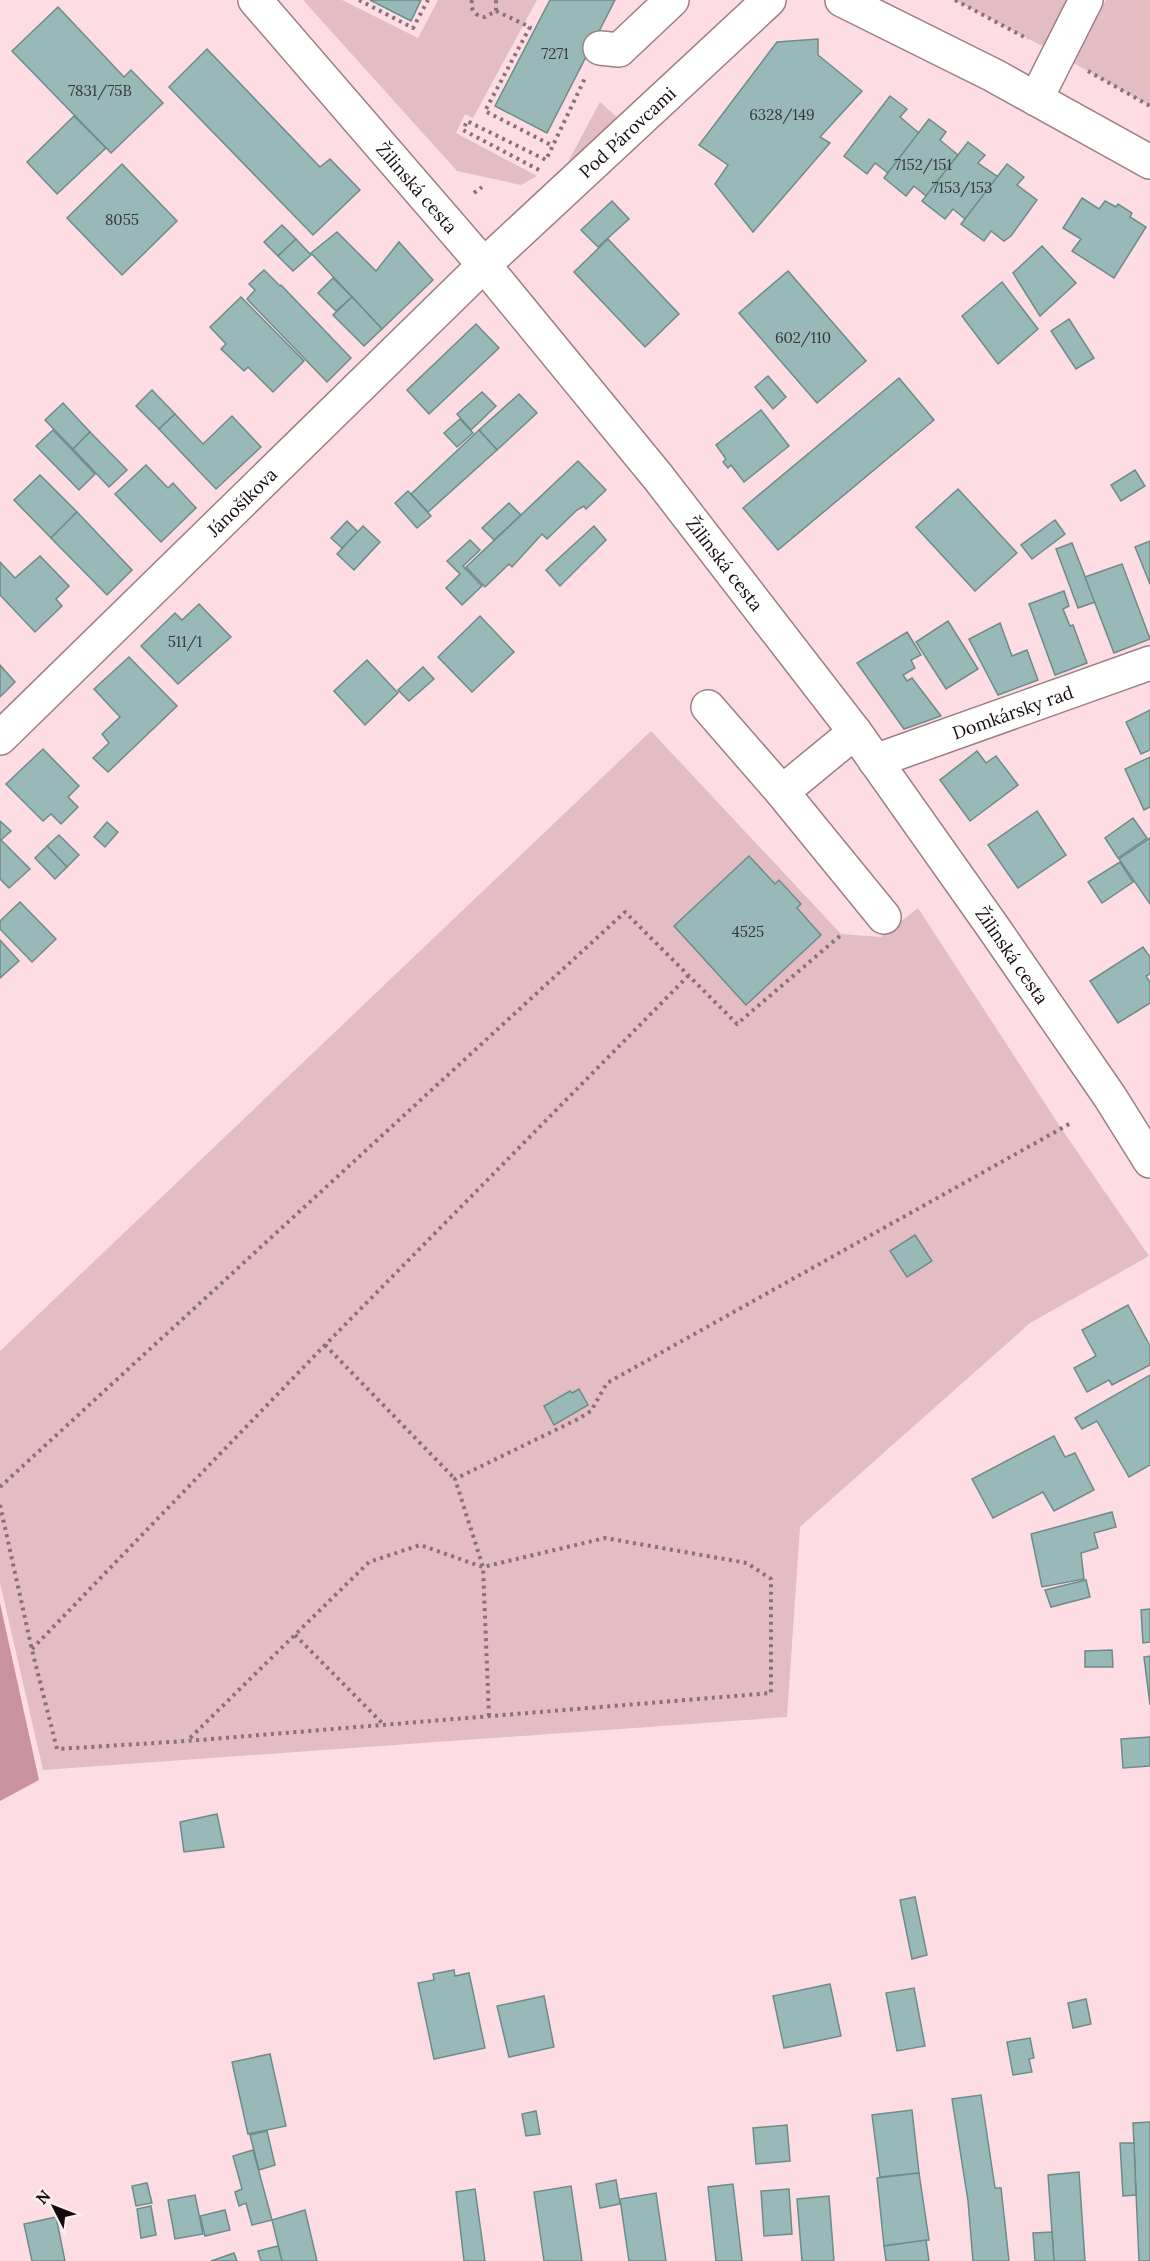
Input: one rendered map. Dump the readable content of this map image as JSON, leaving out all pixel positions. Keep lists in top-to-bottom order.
{
  "streets": {
    "street": [
      "Pod Párovcami",
      "Žilinská cesta",
      "Jánošíkova",
      "Domkársky rad"
    ]
  },
  "crossings": [
    ["Pod Párovcami", "Žilinská cesta"],
    ["Pod Párovcami", "Jánošíkova"],
    ["Žilinská cesta", "Jánošíkova"],
    ["Žilinská cesta", "Domkársky rad"]
  ],
  "house_numbers": [
    "7271",
    "7831/75B",
    "6328/149",
    "7152/151",
    "7153/153",
    "8055",
    "602/110",
    "511/1",
    "4525"
  ],
  "north": "top left"
}
